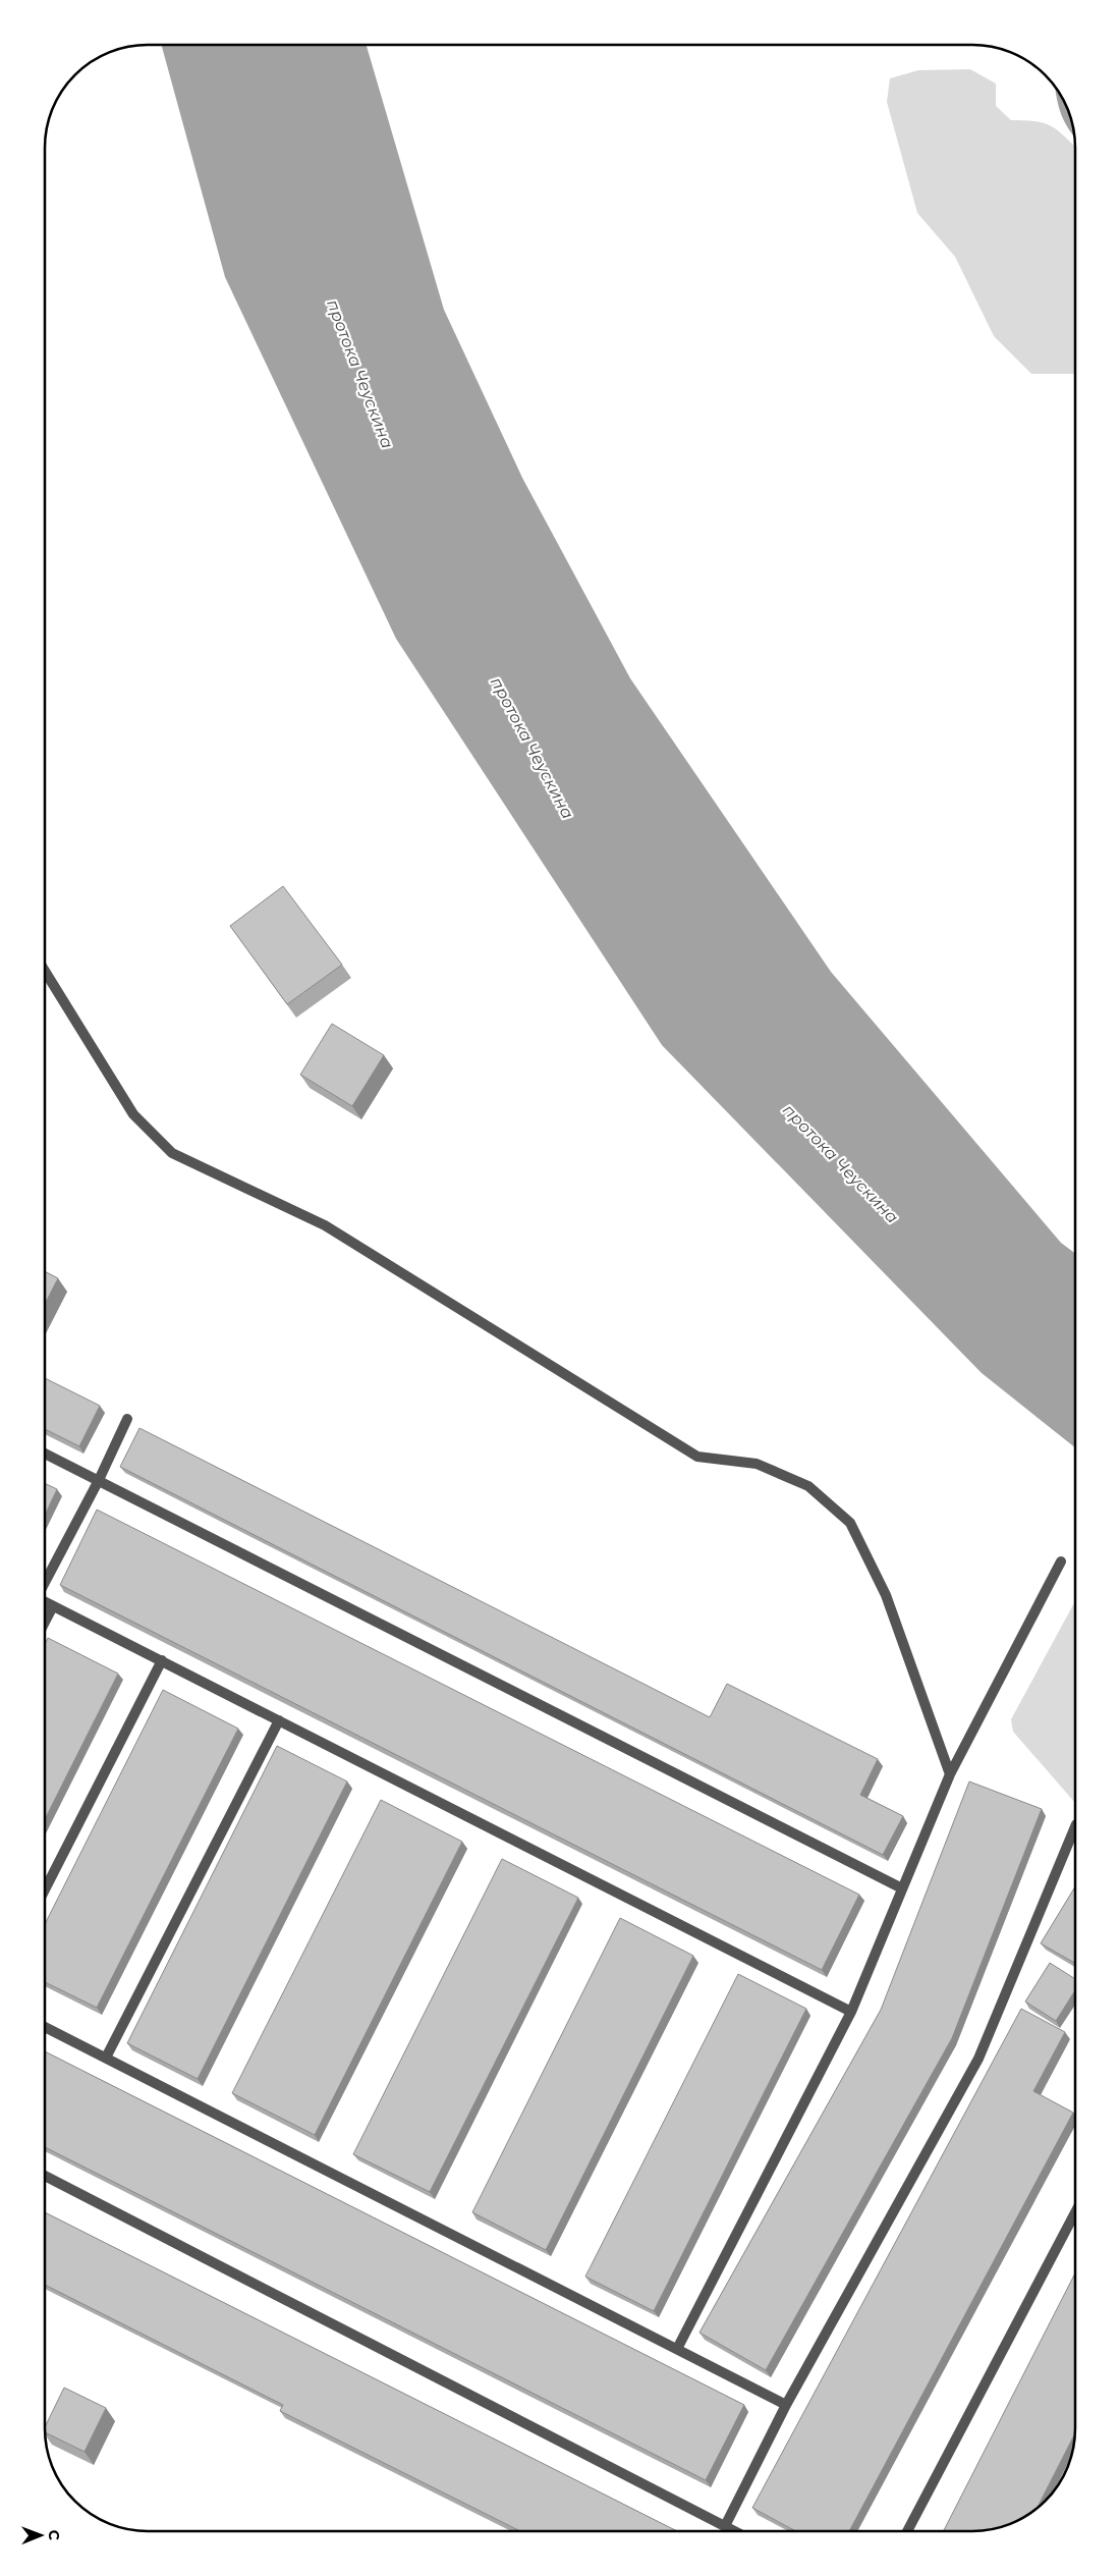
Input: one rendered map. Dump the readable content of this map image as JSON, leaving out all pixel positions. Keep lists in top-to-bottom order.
{
  "water": ["протока Чеускина"],
  "north": "right"
}
